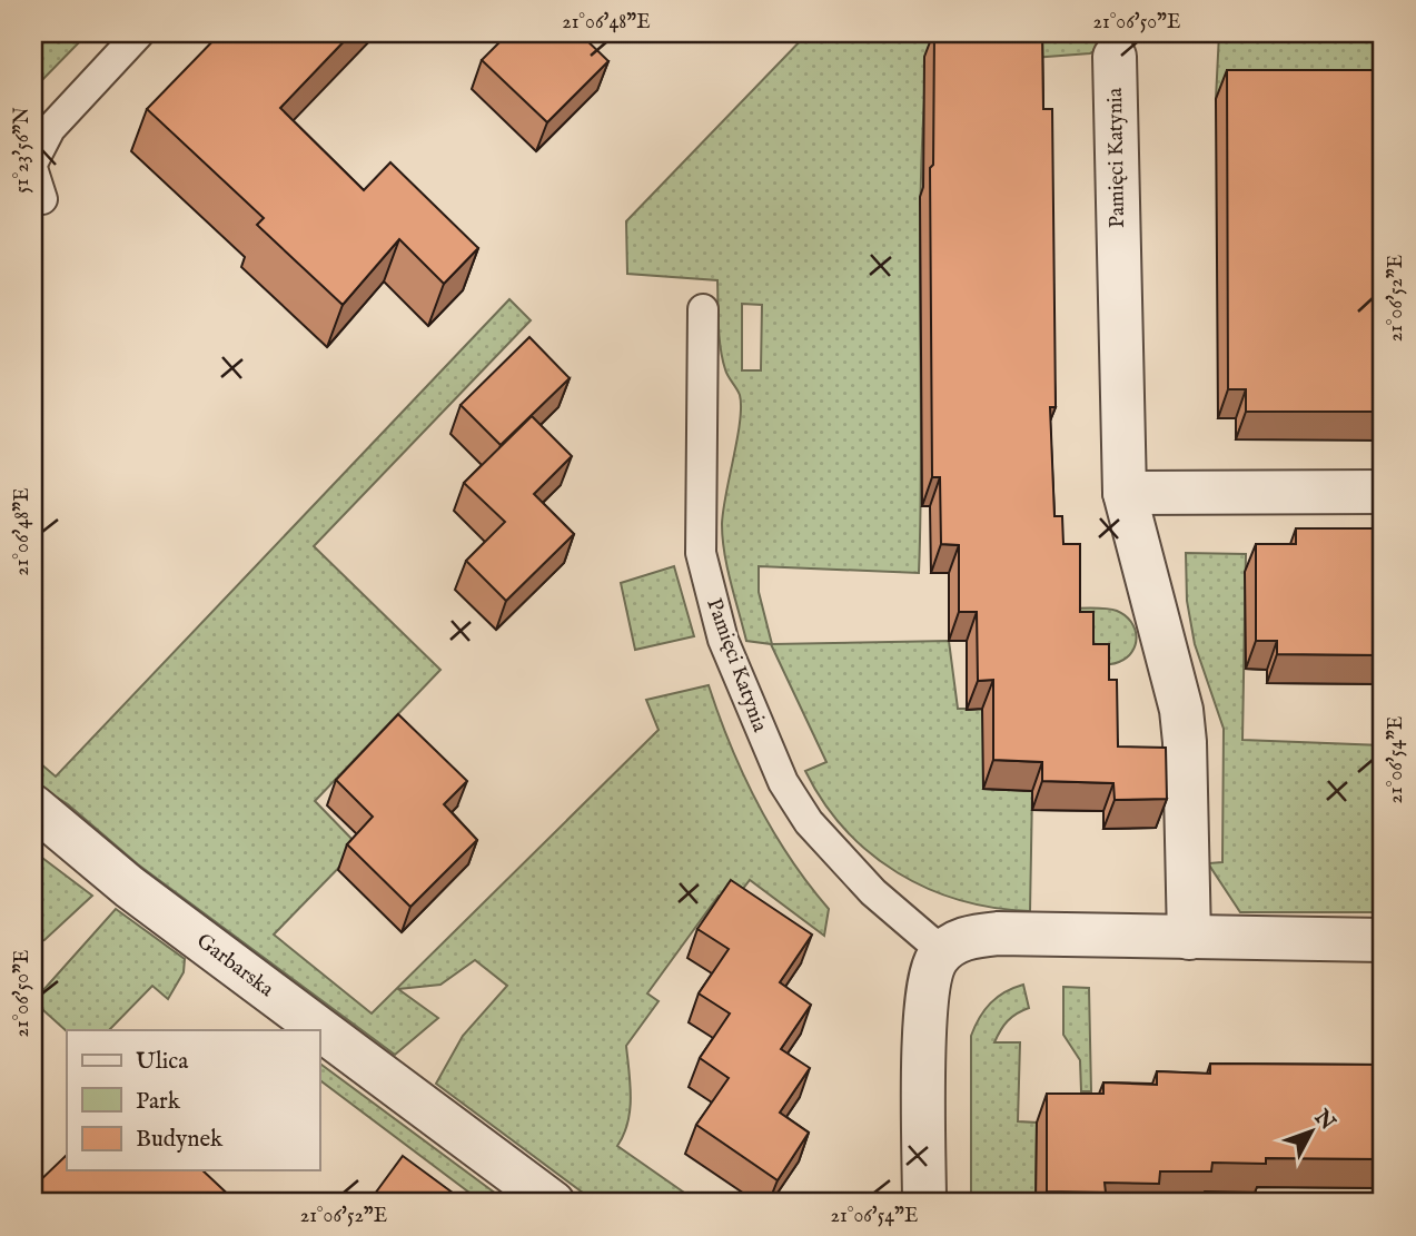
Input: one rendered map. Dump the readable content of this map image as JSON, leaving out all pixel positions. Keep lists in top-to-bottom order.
{
  "streets": {
    "street": ["Pamięci Katynia", "Garbarska"]
  },
  "legend": ["Ulica", "Park", "Budynek"],
  "north": "top right",
  "coordinates": [
    "21°06'48\"E",
    "21°06'50\"E",
    "51°23'56\"N",
    "21°06'52\"E",
    "21°06'54\"E"
  ]
}
